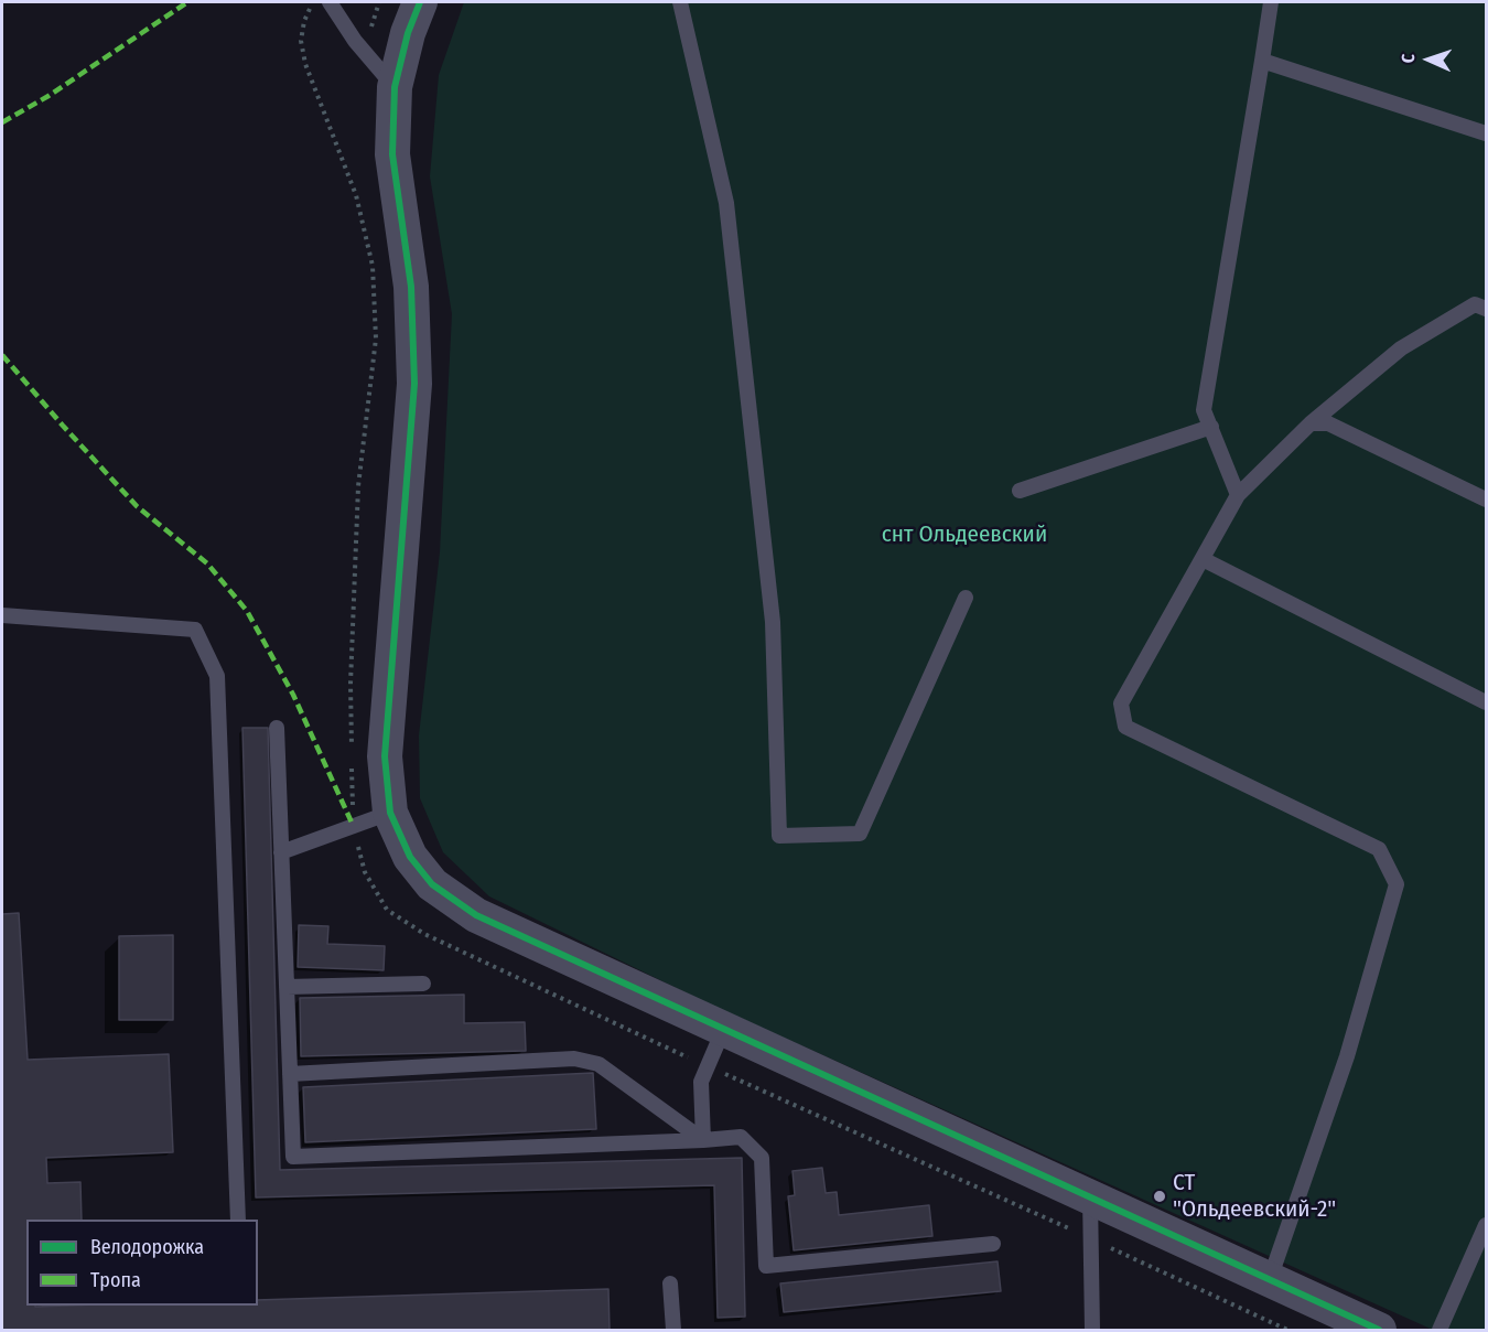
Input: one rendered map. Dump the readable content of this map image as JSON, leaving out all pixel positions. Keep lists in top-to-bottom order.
{
  "parks": ["снт Ольдеевский"],
  "places": ["СТ \"Ольдеевский-2\""],
  "legend": ["Велодорожка", "Тропа"],
  "north": "left"
}
